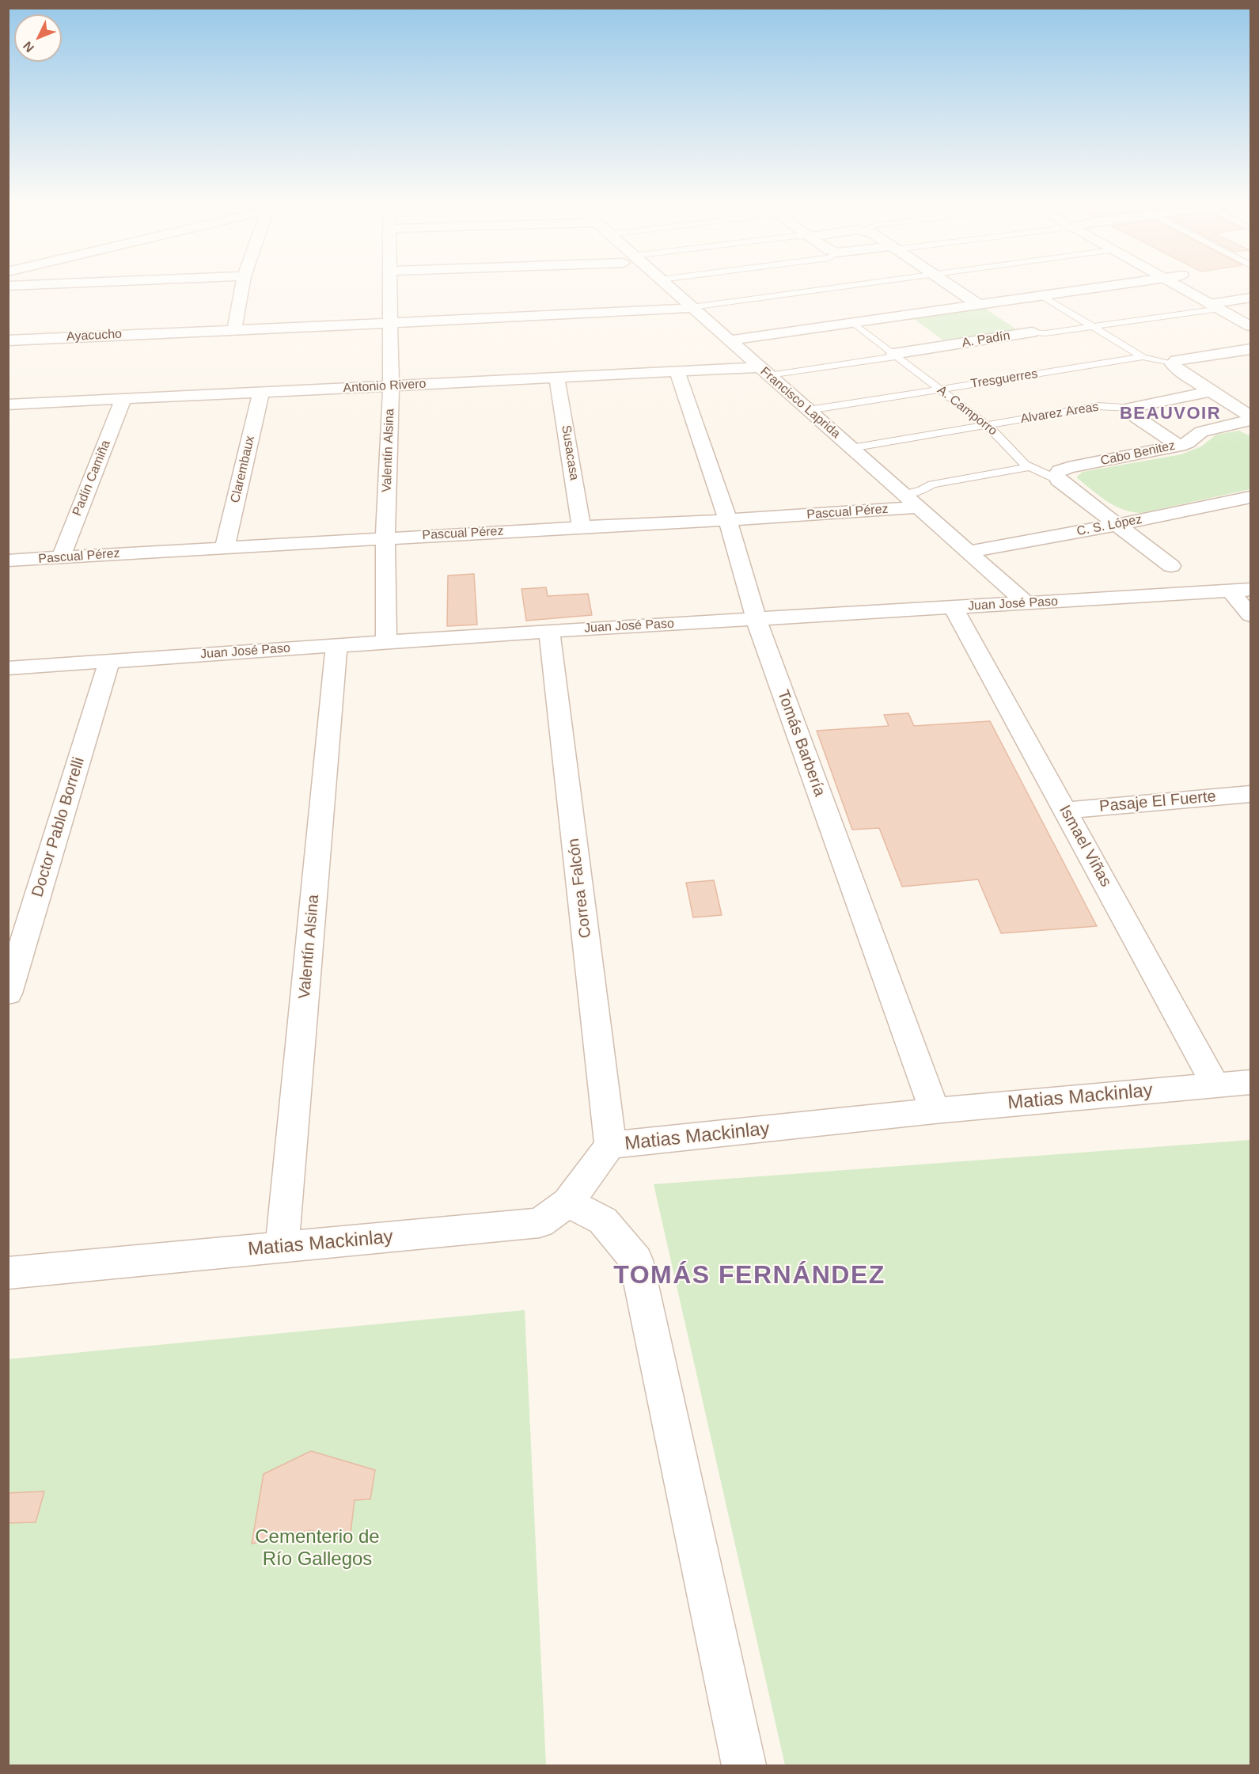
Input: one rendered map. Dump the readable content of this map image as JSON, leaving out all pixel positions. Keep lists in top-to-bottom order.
{
  "streets": {
    "street": [
      "Ayacucho",
      "A. Padín",
      "Antonio Rivero",
      "Francisco Laprida",
      "A. Camporro",
      "Alvarez Areas",
      "Valentín Alsina",
      "Susacasa",
      "Cabo Benitez",
      "Clarembaux",
      "Padín Camiña",
      "Pascual Pérez",
      "C. S. López",
      "Juan José Paso",
      "Tomás Barbería",
      "Pasaje El Fuerte",
      "Doctor Pablo Borrelli",
      "Ismael Viñas",
      "Correa Falcón",
      "Matias Mackinlay"
    ],
    "lane": ["Tresguerres"]
  },
  "crossings": [
    ["Ayacucho", "Francisco Laprida"],
    ["Ayacucho", "Valentín Alsina"],
    ["A. Padín", "Antonio Rivero"],
    ["A. Padín", "Francisco Laprida"],
    ["A. Padín", "A. Camporro"],
    ["Tresguerres", "Francisco Laprida"],
    ["Tresguerres", "A. Camporro"],
    ["Antonio Rivero", "Francisco Laprida"],
    ["Antonio Rivero", "Valentín Alsina"],
    ["Antonio Rivero", "Susacasa"],
    ["Antonio Rivero", "Clarembaux"],
    ["Antonio Rivero", "Padín Camiña"],
    ["Antonio Rivero", "Tomás Barbería"],
    ["Francisco Laprida", "Alvarez Areas"],
    ["Francisco Laprida", "Pascual Pérez"],
    ["A. Camporro", "Alvarez Areas"],
    ["A. Camporro", "Cabo Benitez"],
    ["A. Camporro", "C. S. López"],
    ["Valentín Alsina", "Pascual Pérez"],
    ["Valentín Alsina", "Juan José Paso"],
    ["Valentín Alsina", "Matias Mackinlay"],
    ["Susacasa", "Pascual Pérez"],
    ["Clarembaux", "Pascual Pérez"],
    ["Padín Camiña", "Pascual Pérez"],
    ["Pascual Pérez", "C. S. López"],
    ["Pascual Pérez", "Tomás Barbería"],
    ["Juan José Paso", "Tomás Barbería"],
    ["Juan José Paso", "Doctor Pablo Borrelli"],
    ["Juan José Paso", "Ismael Viñas"],
    ["Juan José Paso", "Correa Falcón"],
    ["Tomás Barbería", "Matias Mackinlay"],
    ["Pasaje El Fuerte", "Ismael Viñas"],
    ["Ismael Viñas", "Matias Mackinlay"],
    ["Correa Falcón", "Matias Mackinlay"]
  ],
  "districts": ["BEAUVOIR", "TOMÁS FERNÁNDEZ"],
  "parks": ["Cementerio de Río Gallegos"],
  "north": "bottom left"
}
